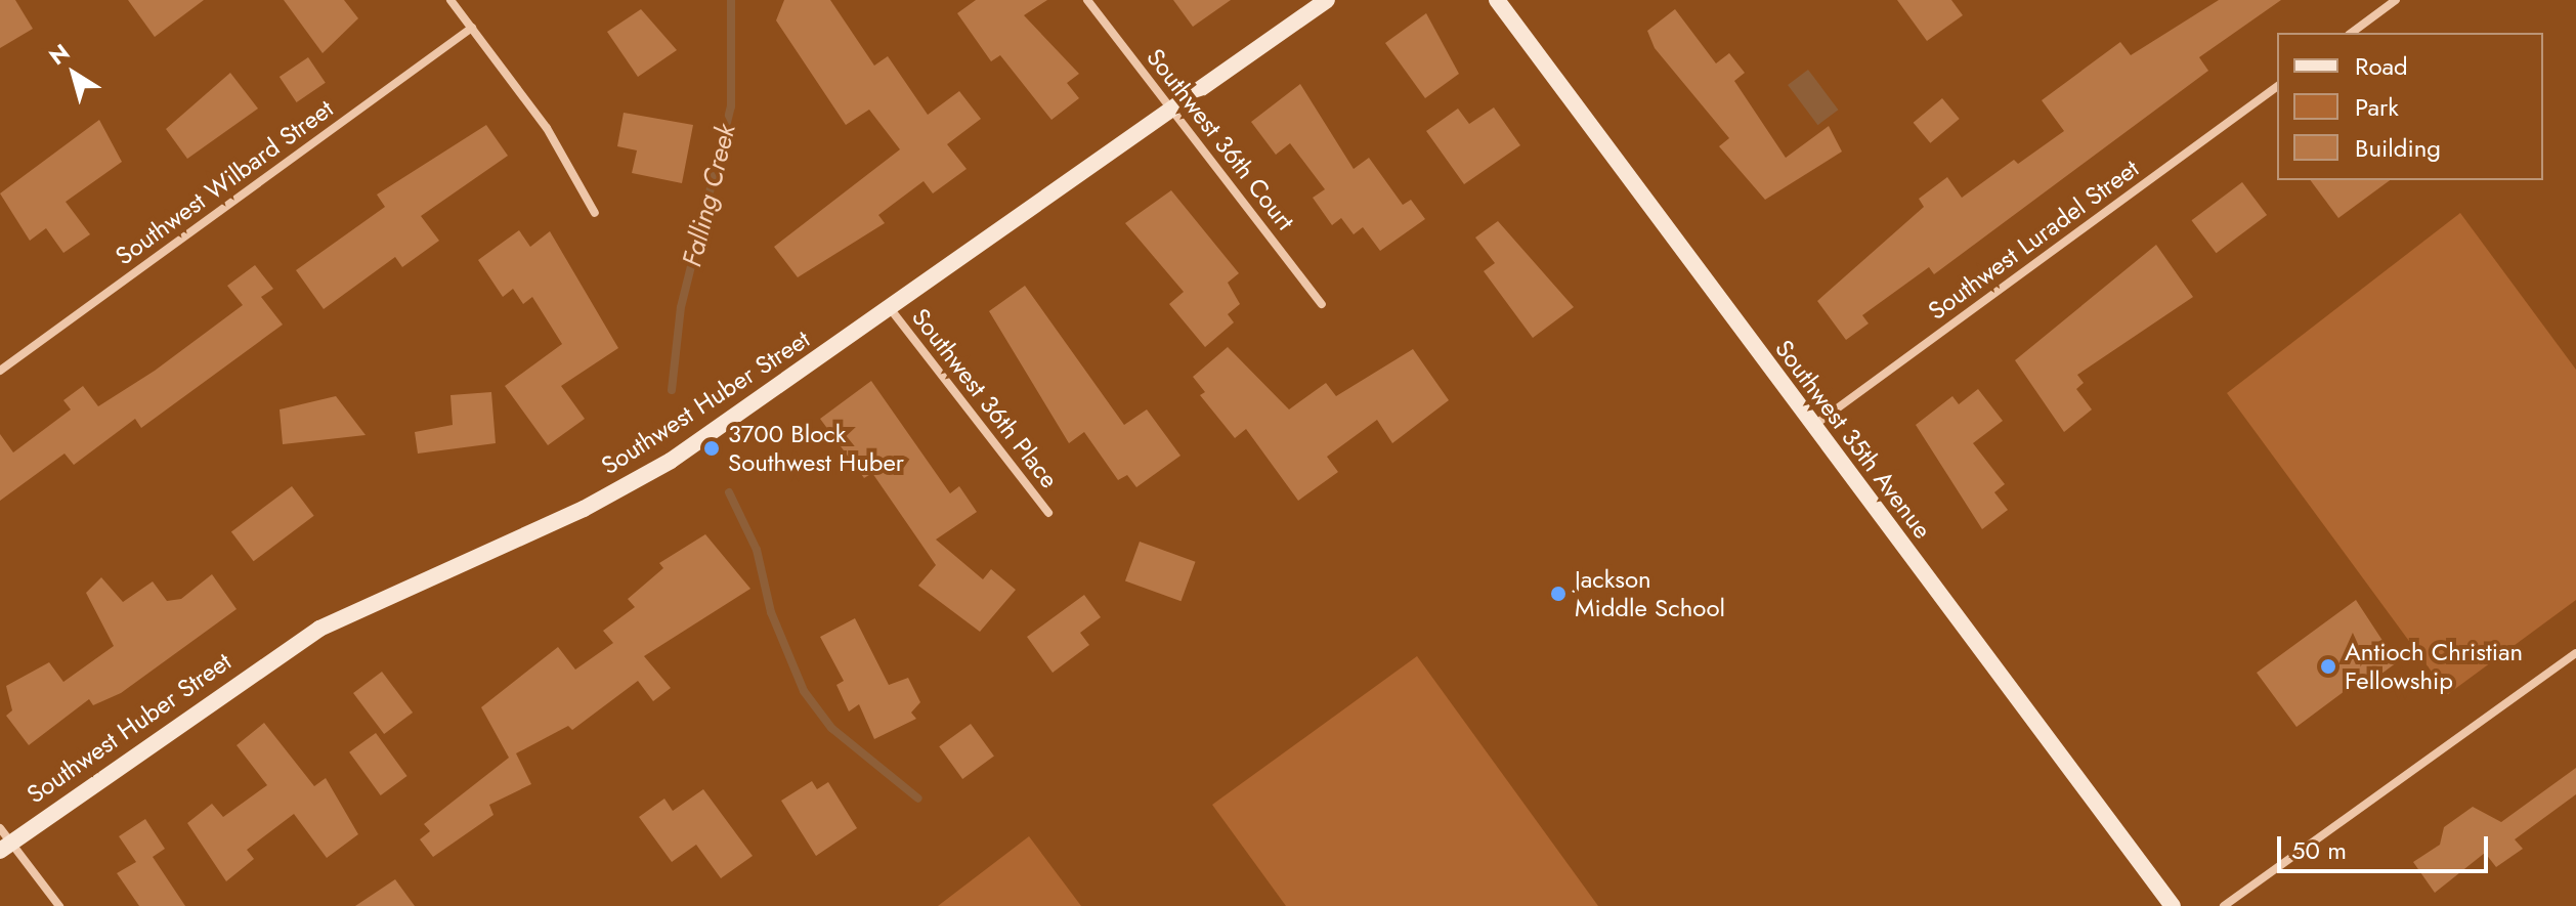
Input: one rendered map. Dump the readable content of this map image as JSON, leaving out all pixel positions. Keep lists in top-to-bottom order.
{
  "streets": {
    "street": [
      "Southwest 36th Court",
      "Southwest Wilbard Street",
      "Southwest Luradel Street",
      "Southwest 36th Place",
      "Southwest Huber Street",
      "Southwest 35th Avenue"
    ]
  },
  "crossings": [
    ["Southwest 36th Court", "Southwest Huber Street"],
    ["Southwest Luradel Street", "Southwest 35th Avenue"],
    ["Southwest 36th Place", "Southwest Huber Street"]
  ],
  "water": ["Falling Creek"],
  "places": ["3700 Block Southwest Huber", "Jackson Middle School", "Antioch Christian Fellowship"],
  "legend": ["Road", "Park", "Building"],
  "scale_bar": "50 m",
  "north": "top left"
}
